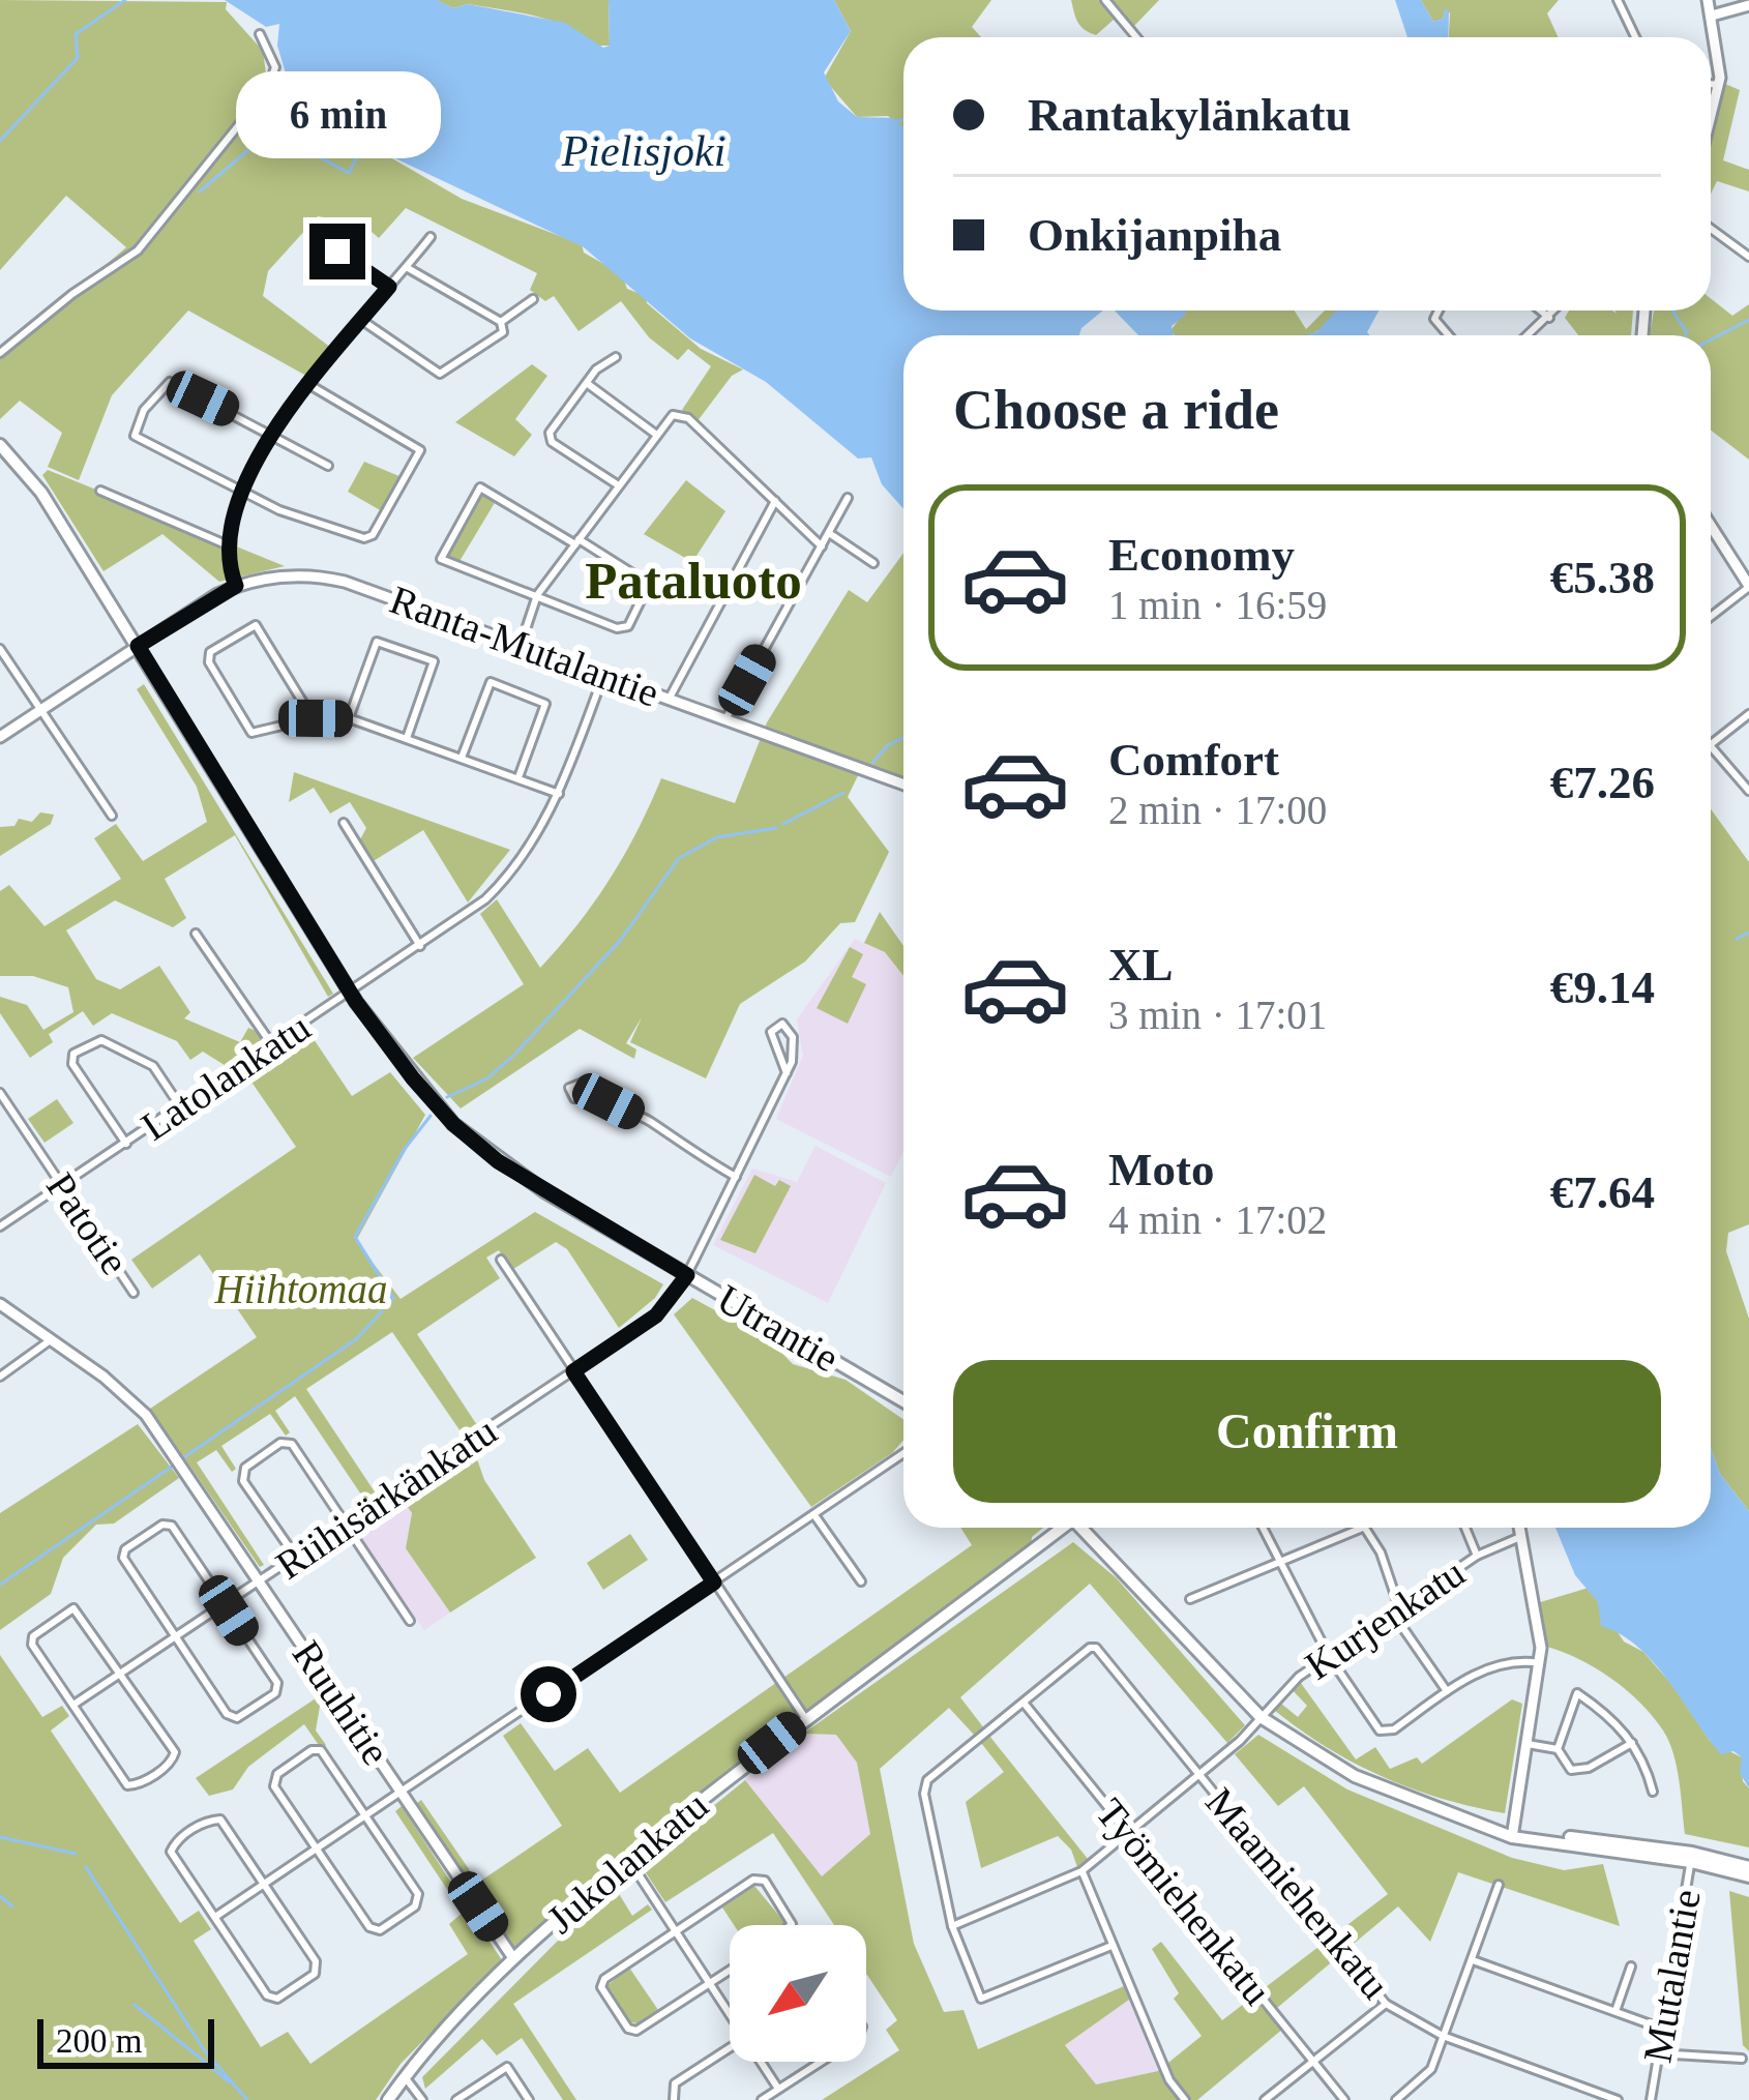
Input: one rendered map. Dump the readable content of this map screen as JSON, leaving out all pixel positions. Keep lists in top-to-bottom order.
{
  "streets": {
    "main road": ["Utrantie", "Jukolankatu"],
    "street": [
      "Ranta-Mutalantie",
      "Latolankatu",
      "Patotie",
      "Riihisärkänkatu",
      "Kurjenkatu",
      "Ruuhitie",
      "Maamiehenkatu",
      "Työmiehenkatu",
      "Mutalantie"
    ]
  },
  "crossings": [
    ["Ranta-Mutalantie", "Latolankatu"],
    ["Ranta-Mutalantie", "Utrantie"],
    ["Latolankatu", "Patotie"],
    ["Latolankatu", "Utrantie"],
    ["Utrantie", "Riihisärkänkatu"],
    ["Riihisärkänkatu", "Ruuhitie"],
    ["Kurjenkatu", "Maamiehenkatu"],
    ["Kurjenkatu", "Työmiehenkatu"],
    ["Ruuhitie", "Jukolankatu"],
    ["Maamiehenkatu", "Työmiehenkatu"]
  ],
  "districts": ["Pataluoto"],
  "water": ["Pielisjoki"],
  "parks": ["Hiihtomaa"],
  "scale_bar": "200 m",
  "north": "bottom left",
  "page": {
    "banner": ["Rantakylänkatu", "Onkijanpiha"],
    "bubble": "6 min",
    "heading": "Choose a ride",
    "list": [
      {
        "name": "Economy",
        "note": "1 min · 16:59",
        "value": "€5.38"
      },
      {
        "name": "Comfort",
        "note": "2 min · 17:00",
        "value": "€7.26"
      },
      {
        "name": "XL",
        "note": "3 min · 17:01",
        "value": "€9.14"
      },
      {
        "name": "Moto",
        "note": "4 min · 17:02",
        "value": "€7.64"
      }
    ],
    "buttons": "Confirm",
    "scale": "200 m"
  }
}
